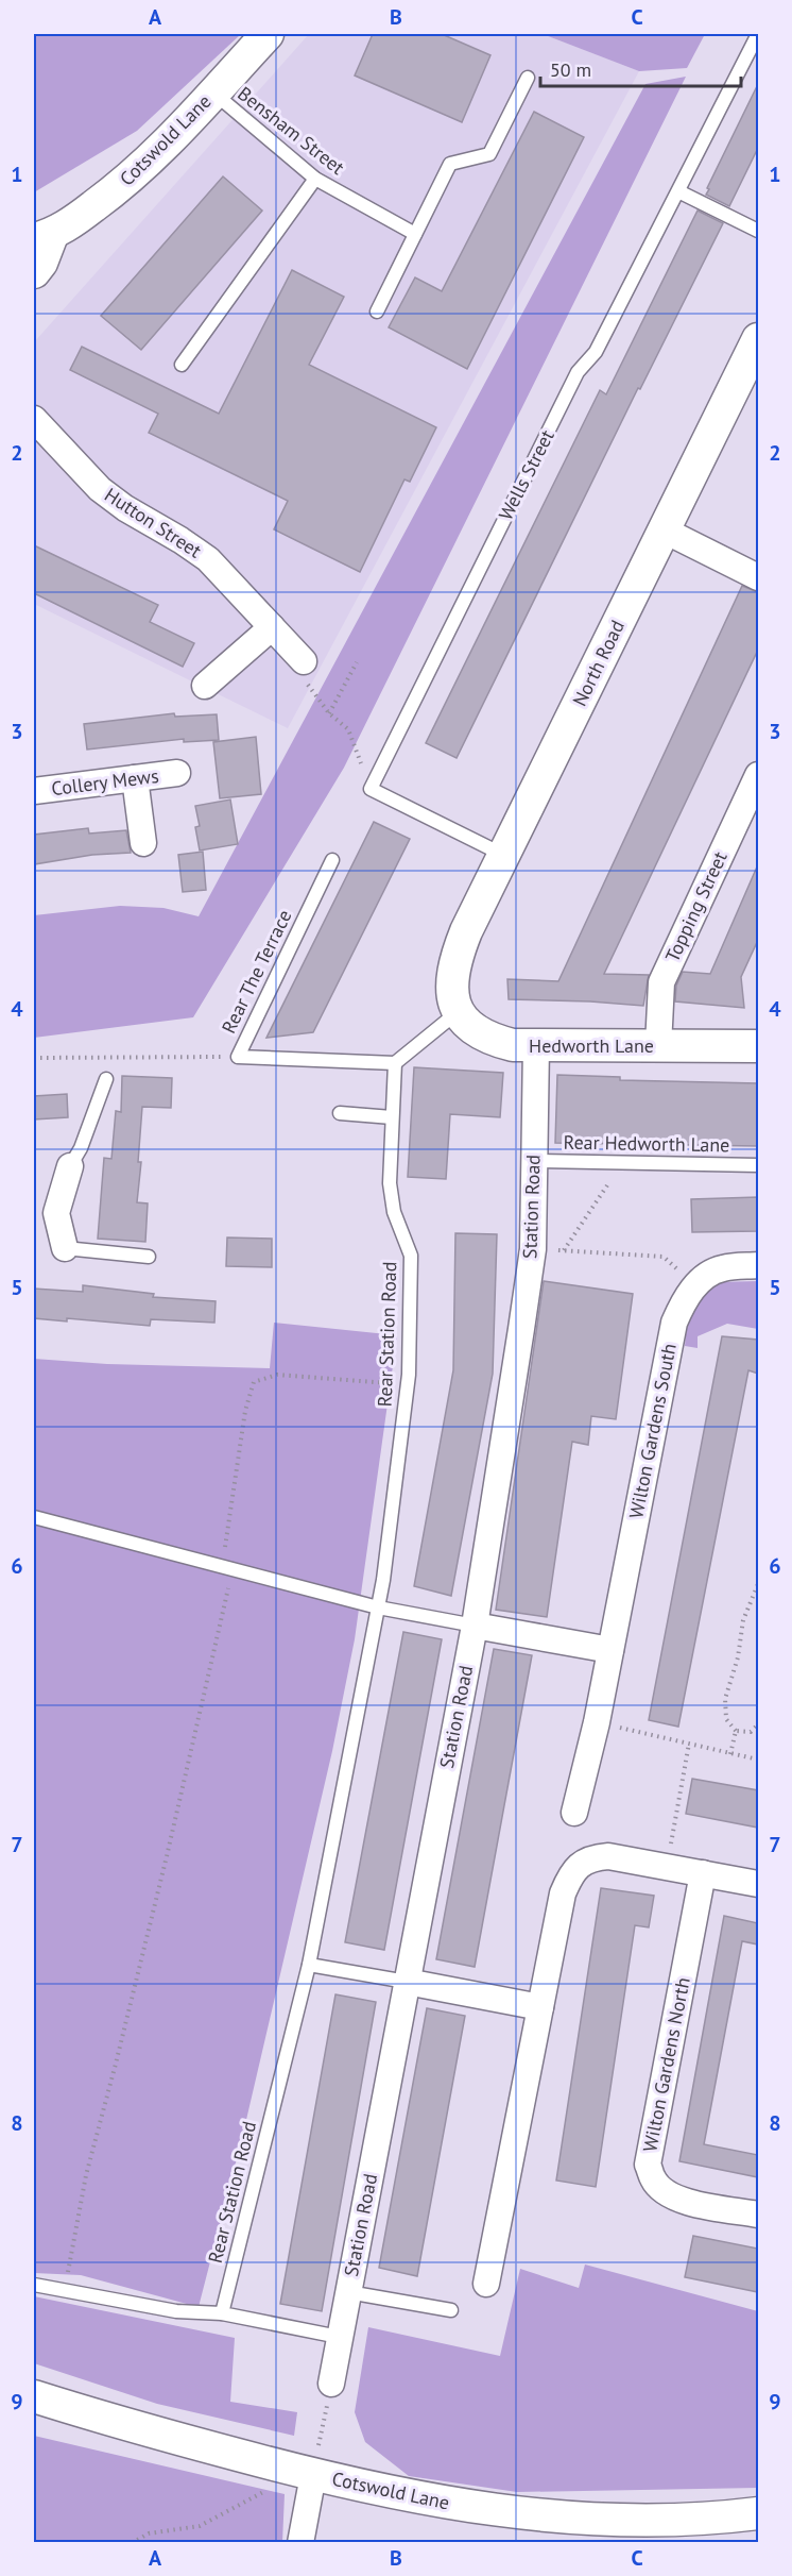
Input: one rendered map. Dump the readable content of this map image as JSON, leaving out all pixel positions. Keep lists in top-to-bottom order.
{
  "streets": {
    "street": [
      "Cotswold Lane",
      "Hutton Street",
      "North Road",
      "Collery Mews",
      "Topping Street",
      "Hedworth Lane",
      "Station Road",
      "Wilton Gardens South",
      "Wilton Gardens North"
    ],
    "lane": [
      "Bensham Street",
      "Wells Street",
      "Rear The Terrace",
      "Rear Hedworth Lane",
      "Rear Station Road"
    ]
  },
  "crossings": [
    ["Bensham Street", "Cotswold Lane"],
    ["North Road", "Hedworth Lane"],
    ["Topping Street", "Hedworth Lane"],
    ["Rear The Terrace", "Rear Station Road"],
    ["Hedworth Lane", "Station Road"],
    ["Rear Hedworth Lane", "Station Road"]
  ],
  "scale_bar": "50 m",
  "grid": {
    "columns": ["A", "B", "C"],
    "rows": [
      "1",
      "2",
      "3",
      "4",
      "5",
      "6",
      "7",
      "8",
      "9"
    ]
  }
}
